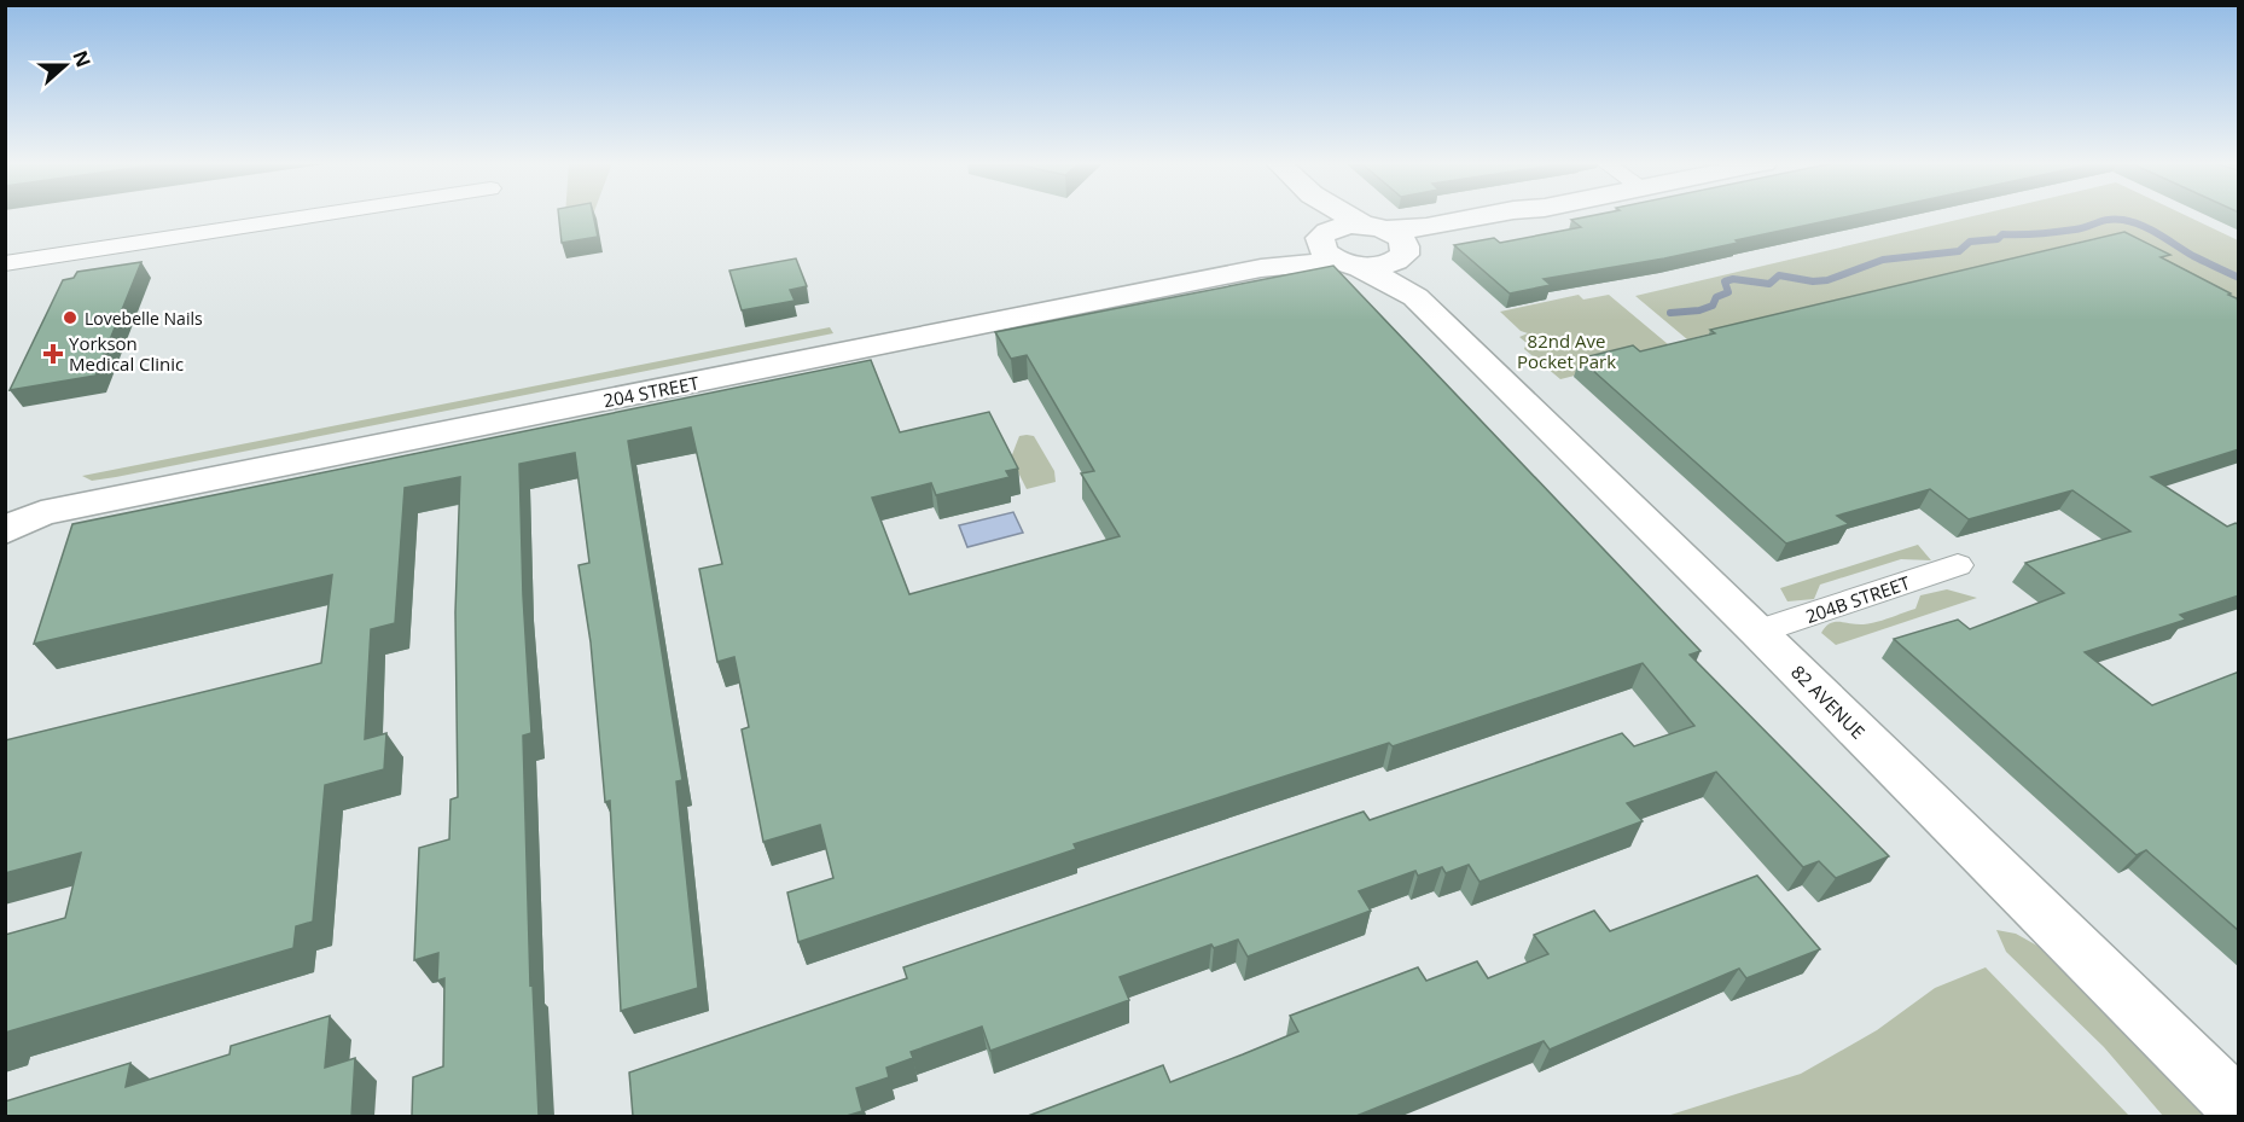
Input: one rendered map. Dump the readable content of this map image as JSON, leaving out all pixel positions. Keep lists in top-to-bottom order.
{
  "streets": {
    "street": ["204 STREET", "204B STREET", "82 AVENUE"]
  },
  "crossings": [
    ["204 STREET", "82 AVENUE"],
    ["204B STREET", "82 AVENUE"]
  ],
  "parks": ["82nd Ave Pocket Park"],
  "places": {
    "other": ["Lovebelle Nails"],
    "health": ["Yorkson Medical Clinic"]
  },
  "north": "right"
}
